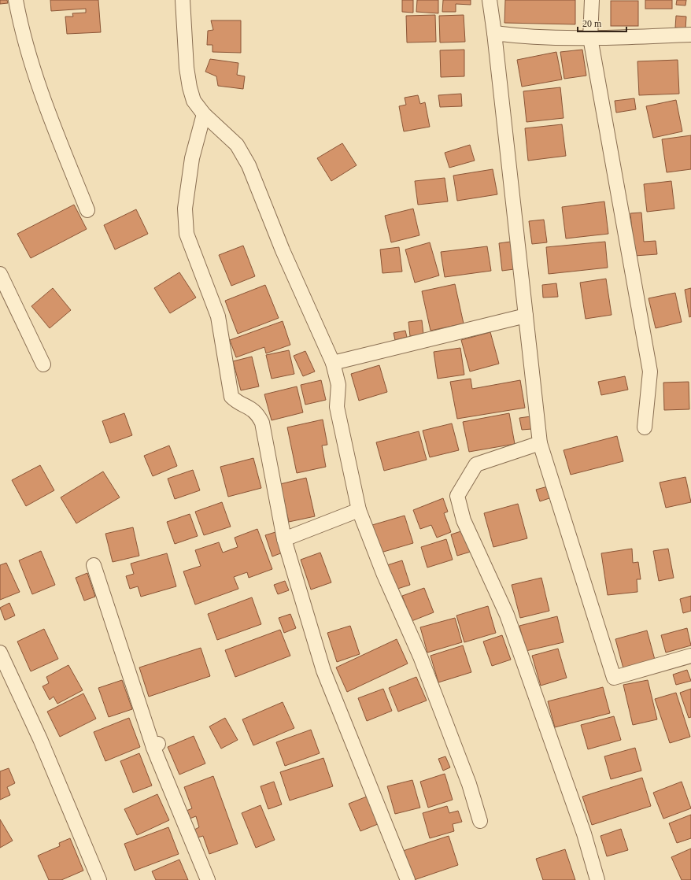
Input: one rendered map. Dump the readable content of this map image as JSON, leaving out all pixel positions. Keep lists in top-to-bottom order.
{
  "scale_bar": "20 m"
}
